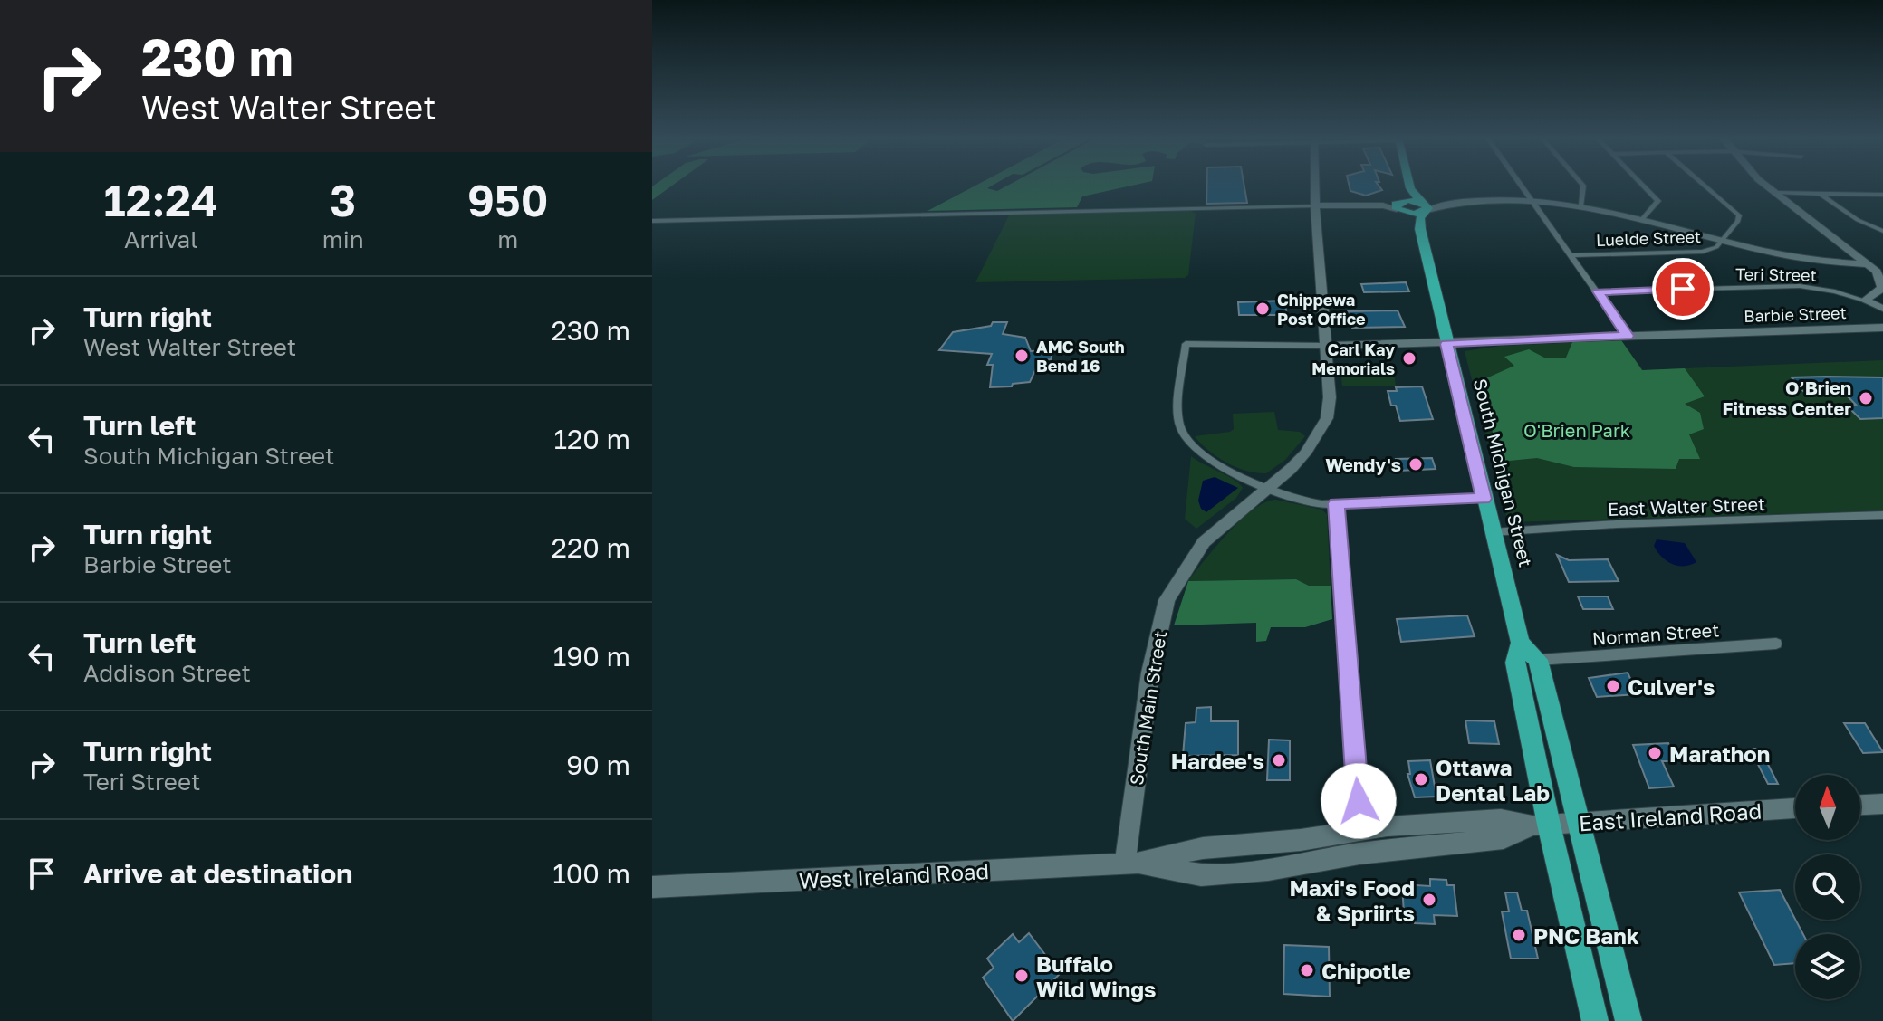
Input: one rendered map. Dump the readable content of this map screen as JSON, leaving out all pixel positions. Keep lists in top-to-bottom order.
{
  "streets": {
    "main road": ["South Michigan Street"],
    "street": [
      "Luelde Street",
      "Teri Street",
      "Barbie Street",
      "East Walter Street",
      "Norman Street",
      "South Main Street",
      "East Ireland Road",
      "West Ireland Road"
    ]
  },
  "crossings": [
    ["Barbie Street", "South Michigan Street"],
    ["Barbie Street", "South Main Street"],
    ["South Michigan Street", "East Walter Street"],
    ["South Michigan Street", "East Ireland Road"],
    ["South Michigan Street", "West Ireland Road"],
    ["South Main Street", "West Ireland Road"],
    ["East Ireland Road", "West Ireland Road"]
  ],
  "parks": ["O'Brien Park"],
  "places": [
    "Chippewa Post Office",
    "AMC South Bend 16",
    "Carl Kay Memorials",
    "O’Brien Fitness Center",
    "Wendy's",
    "Culver's",
    "Marathon",
    "Hardee's",
    "Ottawa Dental Lab",
    "Maxi's Food & Spriirts",
    "PNC Bank",
    "Chipotle",
    "Buffalo Wild Wings"
  ],
  "north": "top",
  "page": {
    "turn": ["230 m", "West Walter Street"],
    "eta": [
      "12:24",
      "Arrival",
      "3",
      "min",
      "950",
      "m"
    ],
    "list": [
      {
        "name": "Turn right",
        "note": "West Walter Street",
        "value": "230 m"
      },
      {
        "name": "Turn left",
        "note": "South Michigan Street",
        "value": "120 m"
      },
      {
        "name": "Turn right",
        "note": "Barbie Street",
        "value": "220 m"
      },
      {
        "name": "Turn left",
        "note": "Addison Street",
        "value": "190 m"
      },
      {
        "name": "Turn right",
        "note": "Teri Street",
        "value": "90 m"
      },
      {
        "name": "Arrive at destination",
        "value": "100 m"
      }
    ]
  }
}
